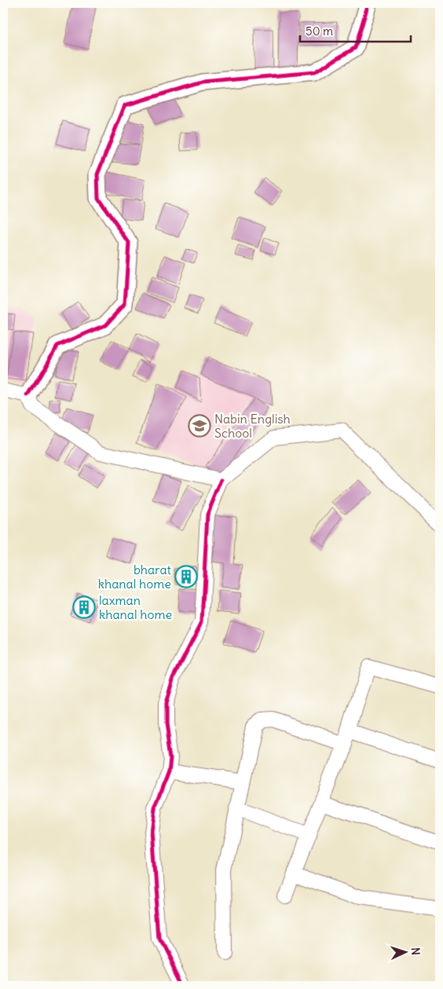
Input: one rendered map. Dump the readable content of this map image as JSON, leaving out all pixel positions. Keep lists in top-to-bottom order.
{
  "places": {
    "school or university": ["Nabin English School"],
    "building": ["bharat khanal home", "laxman khanal home"]
  },
  "scale_bar": "50 m",
  "north": "right"
}
